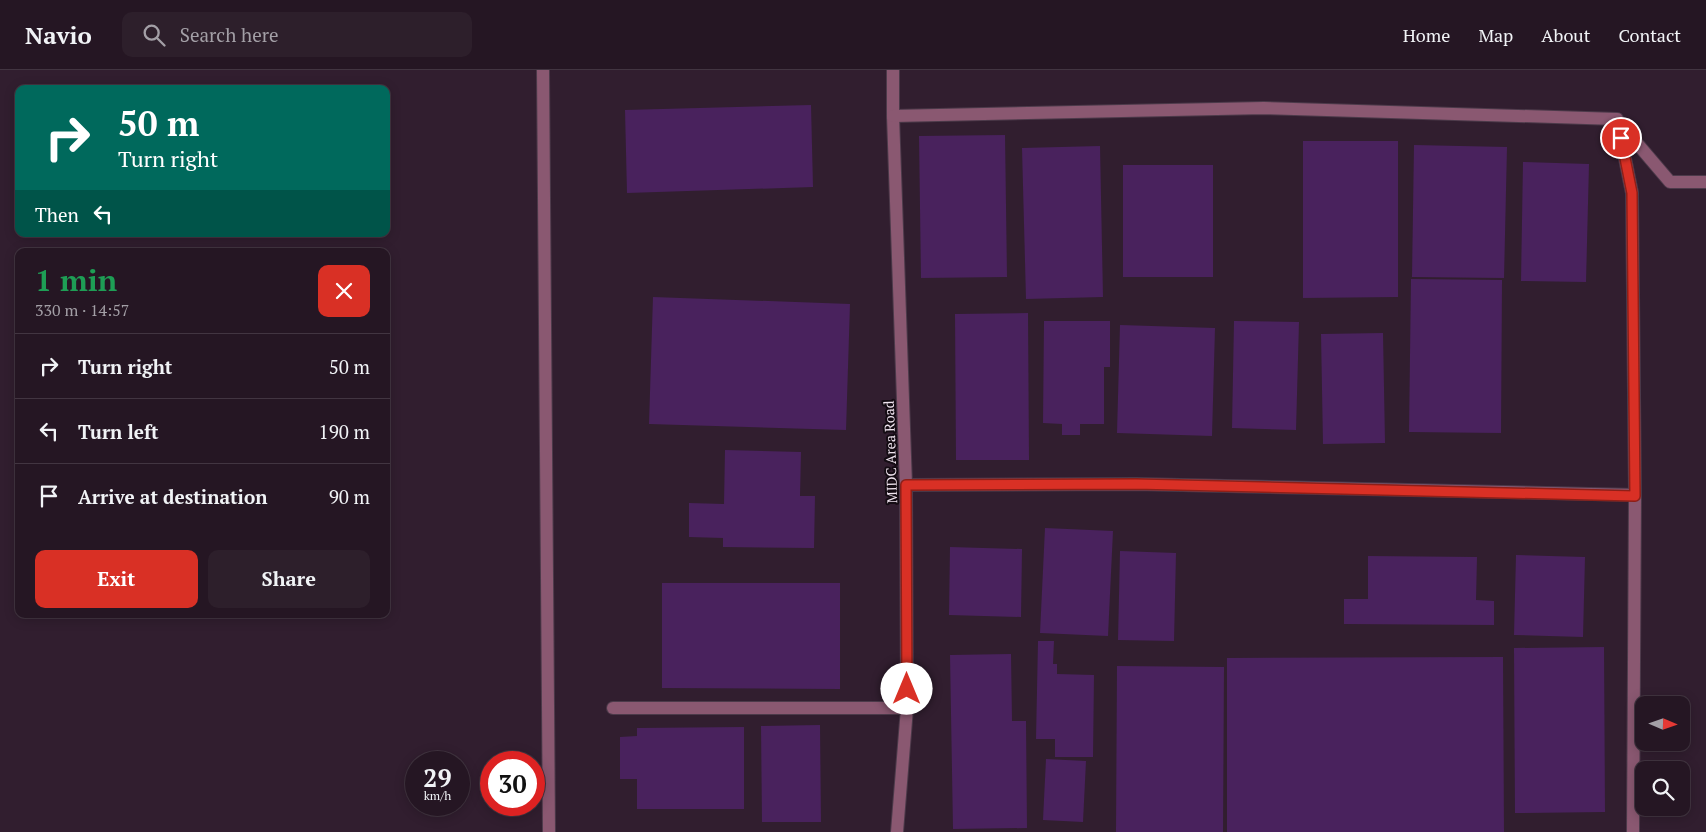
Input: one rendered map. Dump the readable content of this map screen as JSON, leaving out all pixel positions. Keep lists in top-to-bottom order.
{
  "streets": {
    "street": ["MIDC Area Road"]
  },
  "north": "right",
  "page": {
    "header": "Navio",
    "search": "Search here",
    "nav": [
      "Home",
      "Map",
      "About",
      "Contact"
    ],
    "turn": ["50 m", "Turn right"],
    "then": "Then",
    "heading": ["1 min", "330 m · 14:57"],
    "list": [
      {
        "name": "Turn right",
        "value": "50 m"
      },
      {
        "name": "Turn left",
        "value": "190 m"
      },
      {
        "name": "Arrive at destination",
        "value": "90 m"
      }
    ],
    "buttons": ["Exit", "Share"],
    "speed": "29 km/h",
    "limit": "30"
  }
}
